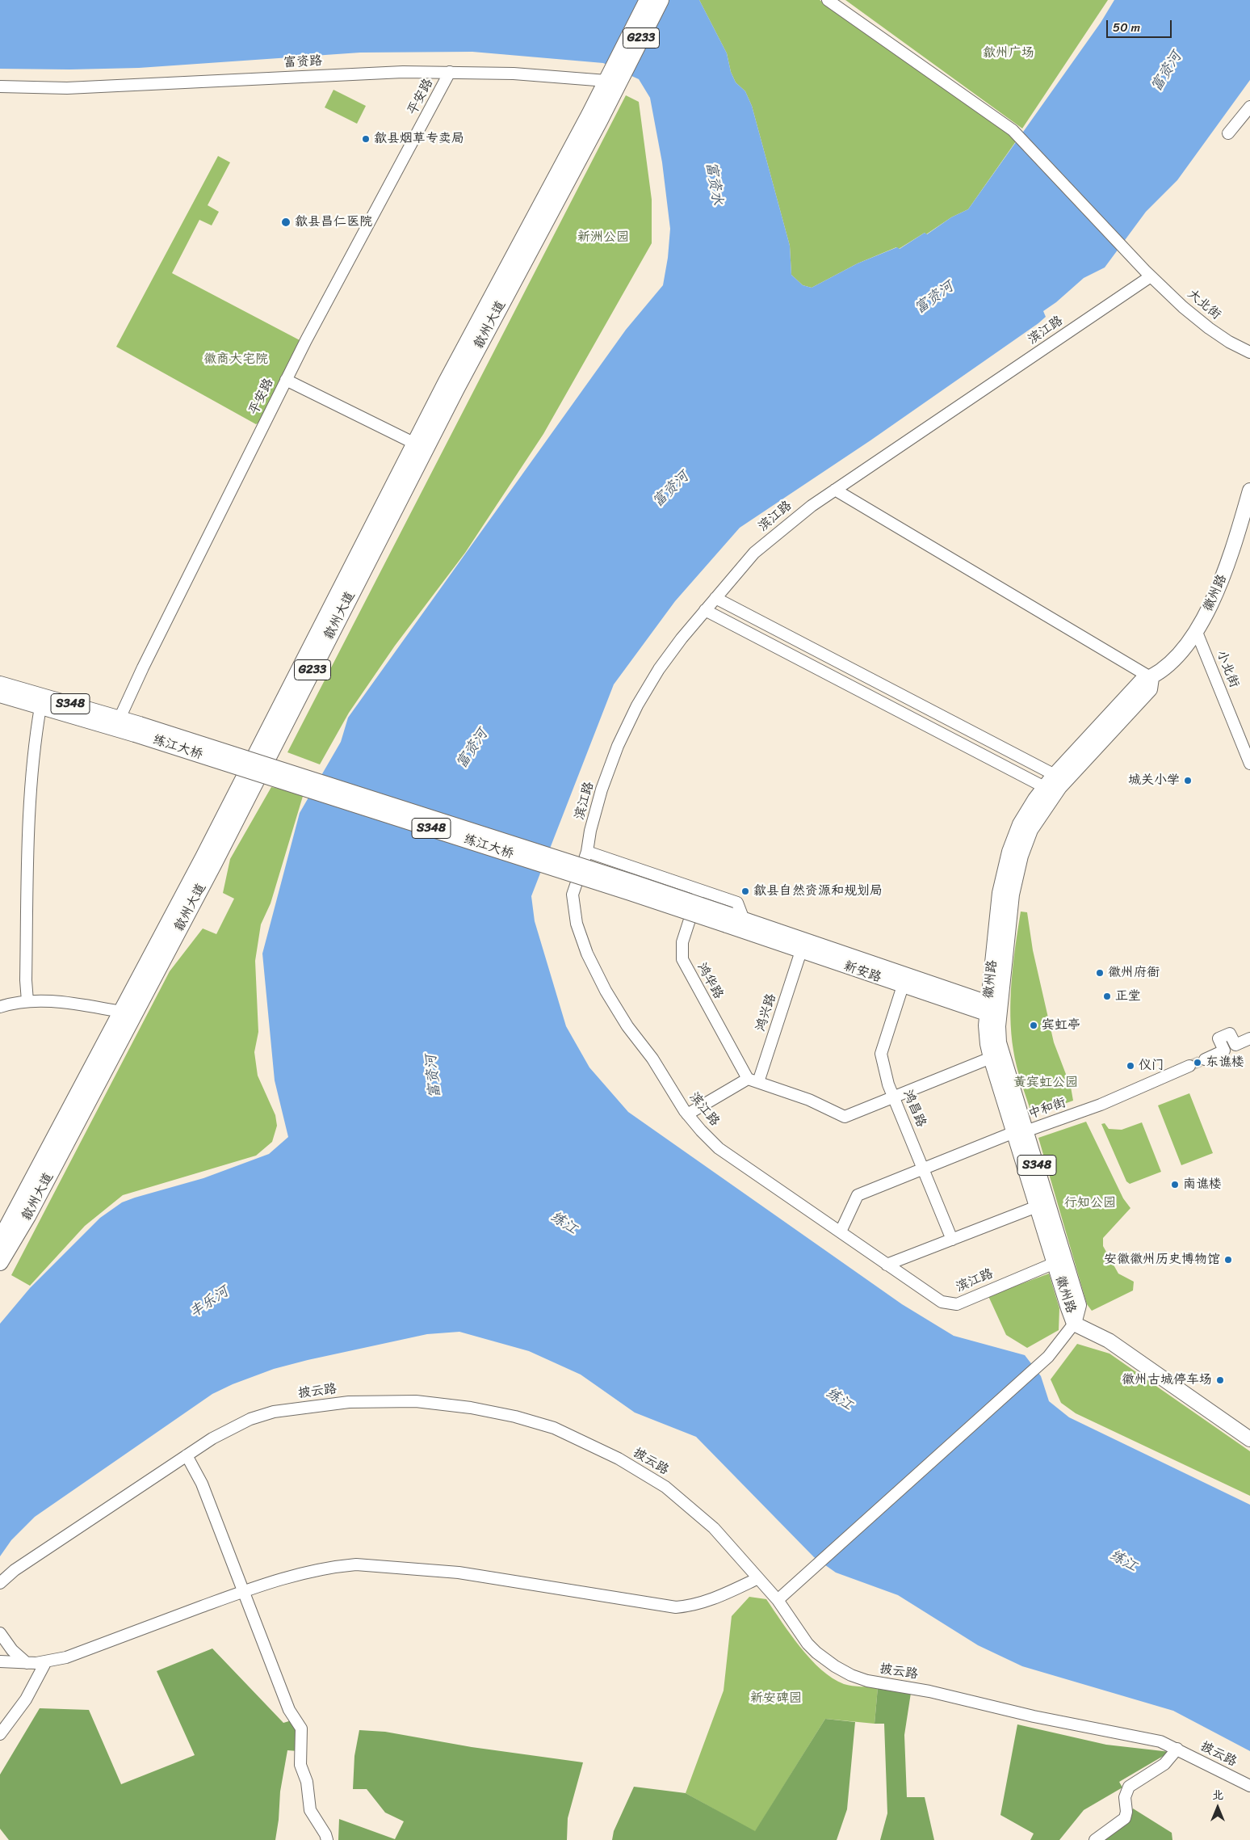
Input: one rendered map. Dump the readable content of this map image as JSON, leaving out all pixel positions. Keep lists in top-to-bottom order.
{
  "streets": {
    "highway": ["G233", "歙州大道"],
    "main road": [
      "徽州路",
      "S348",
      "练江大桥",
      "新安路"
    ],
    "street": [
      "富资路",
      "平安路",
      "大北街",
      "滨江路",
      "小北街",
      "鸿华路",
      "鸿兴路",
      "鸿昌路",
      "中和街",
      "披云路"
    ]
  },
  "crossings": [
    ["G233", "富资路"],
    ["G233", "歙州大道"],
    ["富资路", "平安路"],
    ["富资路", "歙州大道"],
    ["平安路", "S348"],
    ["大北街", "滨江路"],
    ["滨江路", "徽州路"],
    ["滨江路", "中和街"],
    ["徽州路", "小北街"],
    ["徽州路", "新安路"],
    ["徽州路", "中和街"],
    ["S348", "练江大桥"],
    ["练江大桥", "新安路"],
    ["新安路", "鸿兴路"],
    ["新安路", "鸿昌路"],
    ["鸿华路", "鸿兴路"],
    ["鸿昌路", "中和街"]
  ],
  "water": [
    "富资河",
    "富资水",
    "练江",
    "丰乐河"
  ],
  "parks": [
    "歙州广场",
    "新洲公园",
    "徽商大宅院",
    "黄宾虹公园",
    "行知公园",
    "新安碑园"
  ],
  "places": [
    "歙县烟草专卖局",
    "歙县昌仁医院",
    "城关小学",
    "歙县自然资源和规划局",
    "徽州府衙",
    "正堂",
    "宾虹亭",
    "东谯楼",
    "仪门",
    "南谯楼",
    "安徽徽州历史博物馆",
    "徽州古城停车场"
  ],
  "scale_bar": "50 m",
  "north": "top"
}
